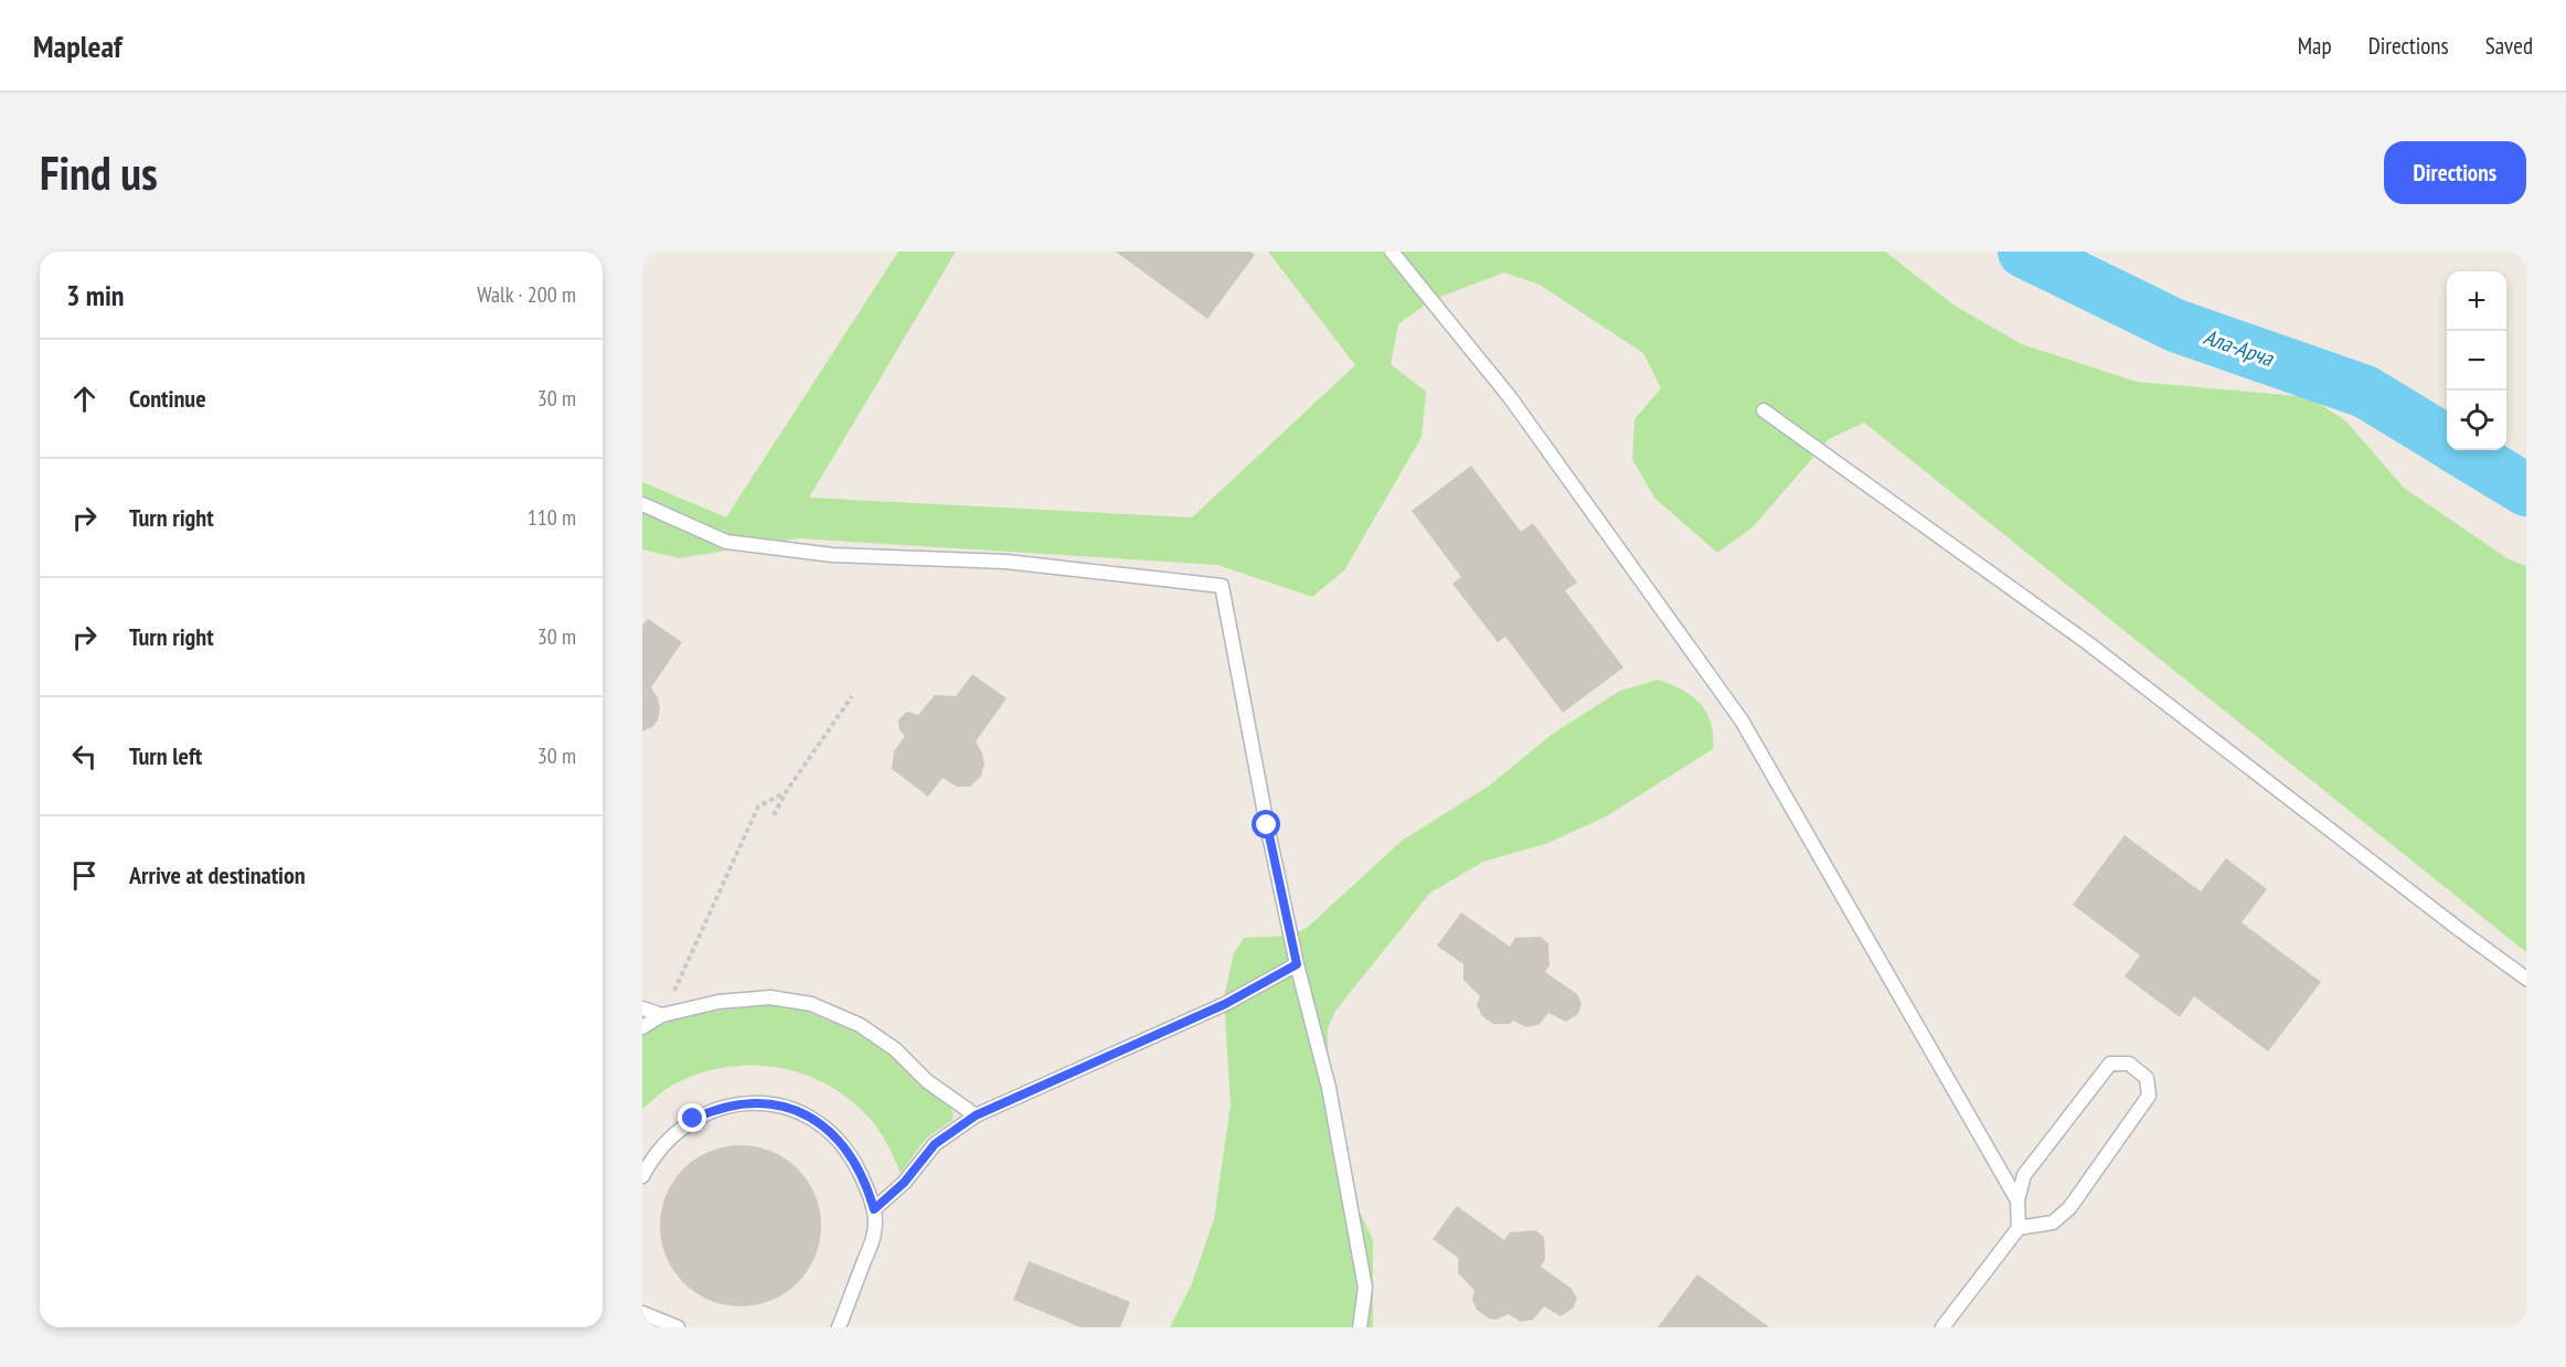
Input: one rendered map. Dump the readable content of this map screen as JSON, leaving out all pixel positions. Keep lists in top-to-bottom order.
{
  "water": ["Ала-Арча"],
  "page": {
    "header": "Mapleaf",
    "nav": ["Map", "Directions", "Saved"],
    "buttons": "Directions",
    "title": "Find us",
    "heading": ["3 min", "Walk · 200 m"],
    "map_buttons": ["+", "−"],
    "list": [
      ["Continue", "30 m"],
      ["Turn right", "110 m"],
      ["Turn right", "30 m"],
      ["Turn left", "30 m"],
      "Arrive at destination"
    ]
  }
}
